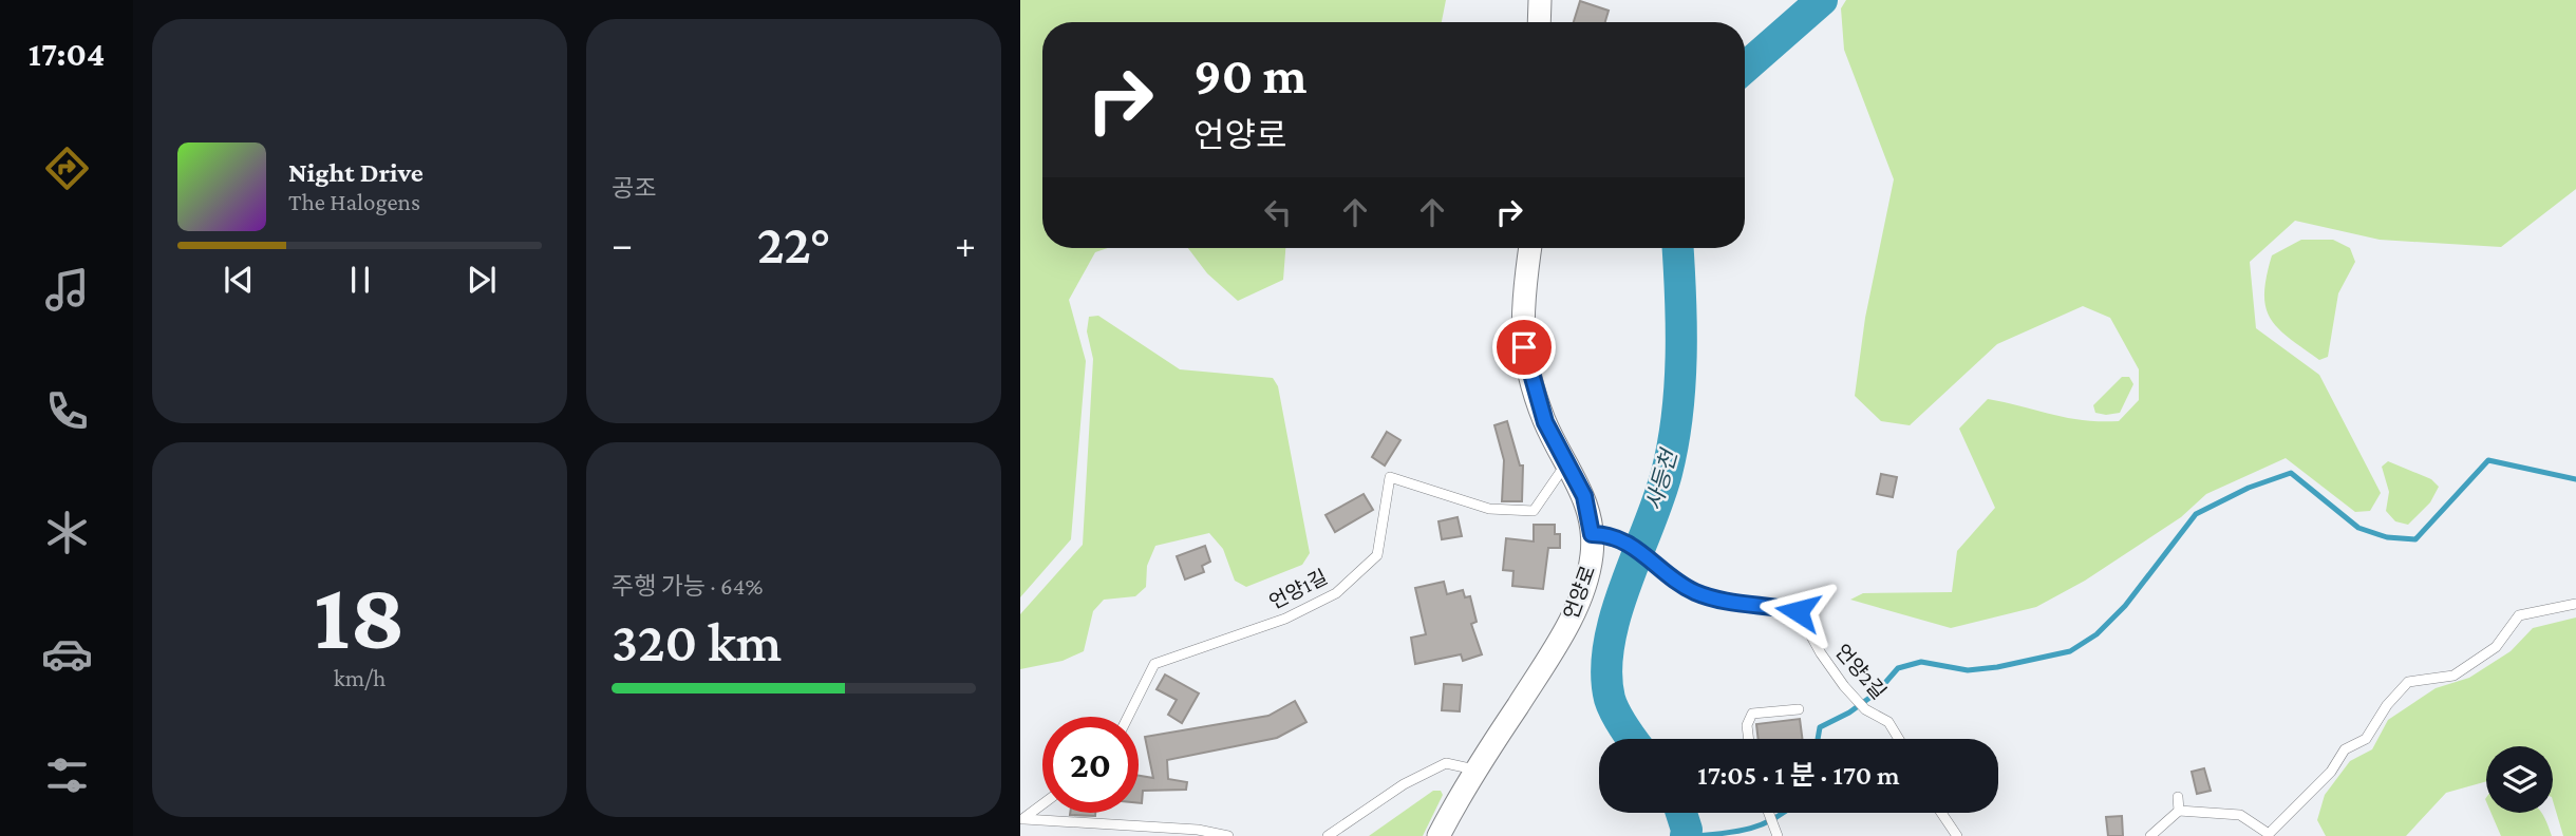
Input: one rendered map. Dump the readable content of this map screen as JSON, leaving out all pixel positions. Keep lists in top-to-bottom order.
{
  "streets": {
    "street": ["언양로"],
    "lane": ["언양1길", "언양2길"]
  },
  "crossings": [
    ["언양1길", "언양로"],
    ["언양로", "언양2길"]
  ],
  "water": ["사등천"],
  "page": {
    "tabs": "17:04",
    "tile": [
      "공조",
      ["18", "km/h"],
      ["주행 가능 · 64%", "320 km"]
    ],
    "turn": ["90 m", "언양로"],
    "song": ["Night Drive", "The Halogens"],
    "heat": ["−", "22°", "+"],
    "limit": "20",
    "trip": "17:05 · 1 분 · 170 m"
  }
}
